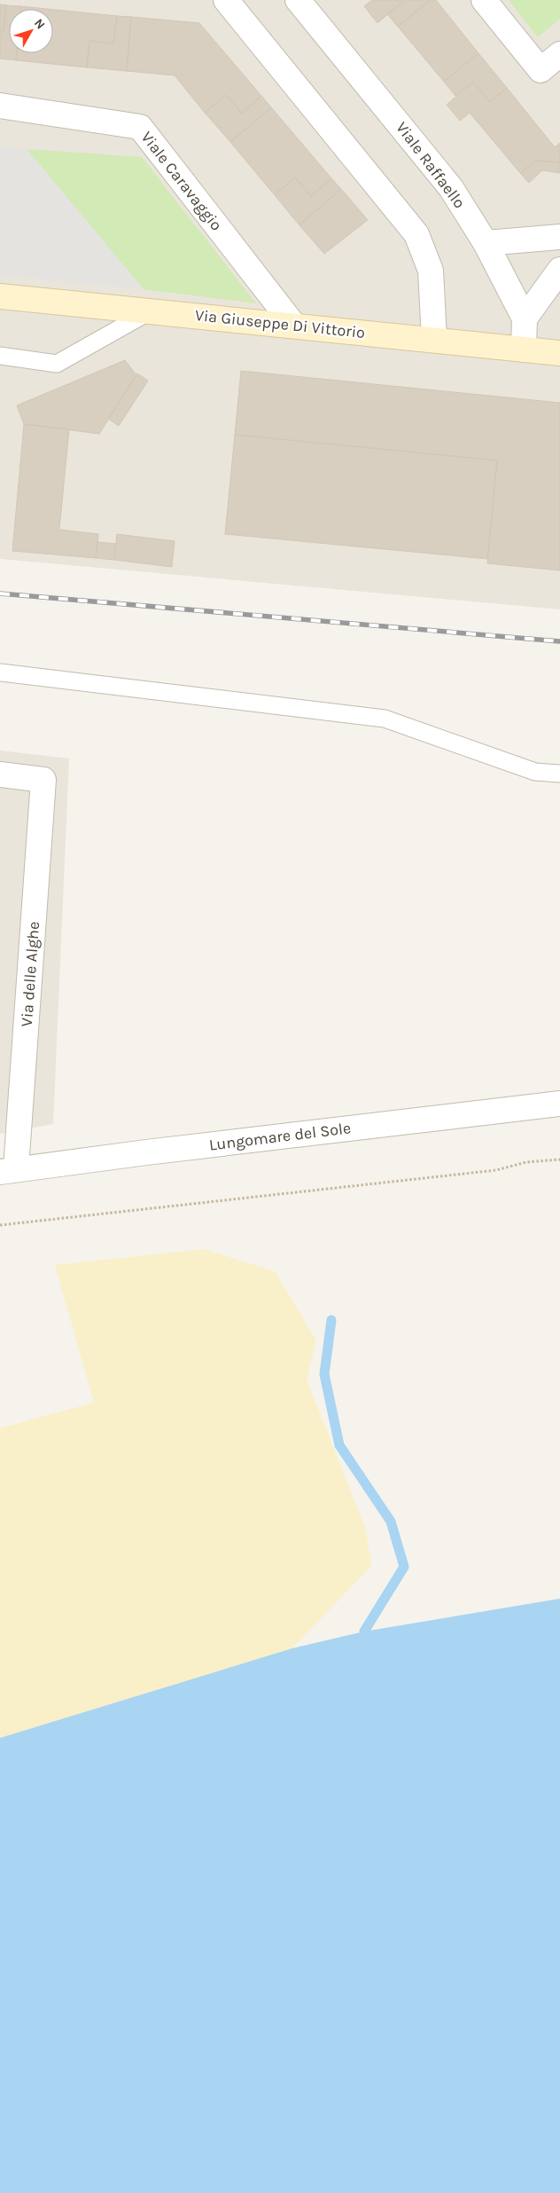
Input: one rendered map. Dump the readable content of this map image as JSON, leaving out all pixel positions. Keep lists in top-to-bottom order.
{
  "streets": {
    "main road": ["Via Giuseppe Di Vittorio"],
    "street": [
      "Viale Raffaello",
      "Viale Caravaggio",
      "Via delle Alghe",
      "Lungomare del Sole"
    ]
  },
  "crossings": [
    ["Viale Raffaello", "Via Giuseppe Di Vittorio"],
    ["Viale Caravaggio", "Via Giuseppe Di Vittorio"],
    ["Via delle Alghe", "Lungomare del Sole"]
  ],
  "north": "top right"
}
